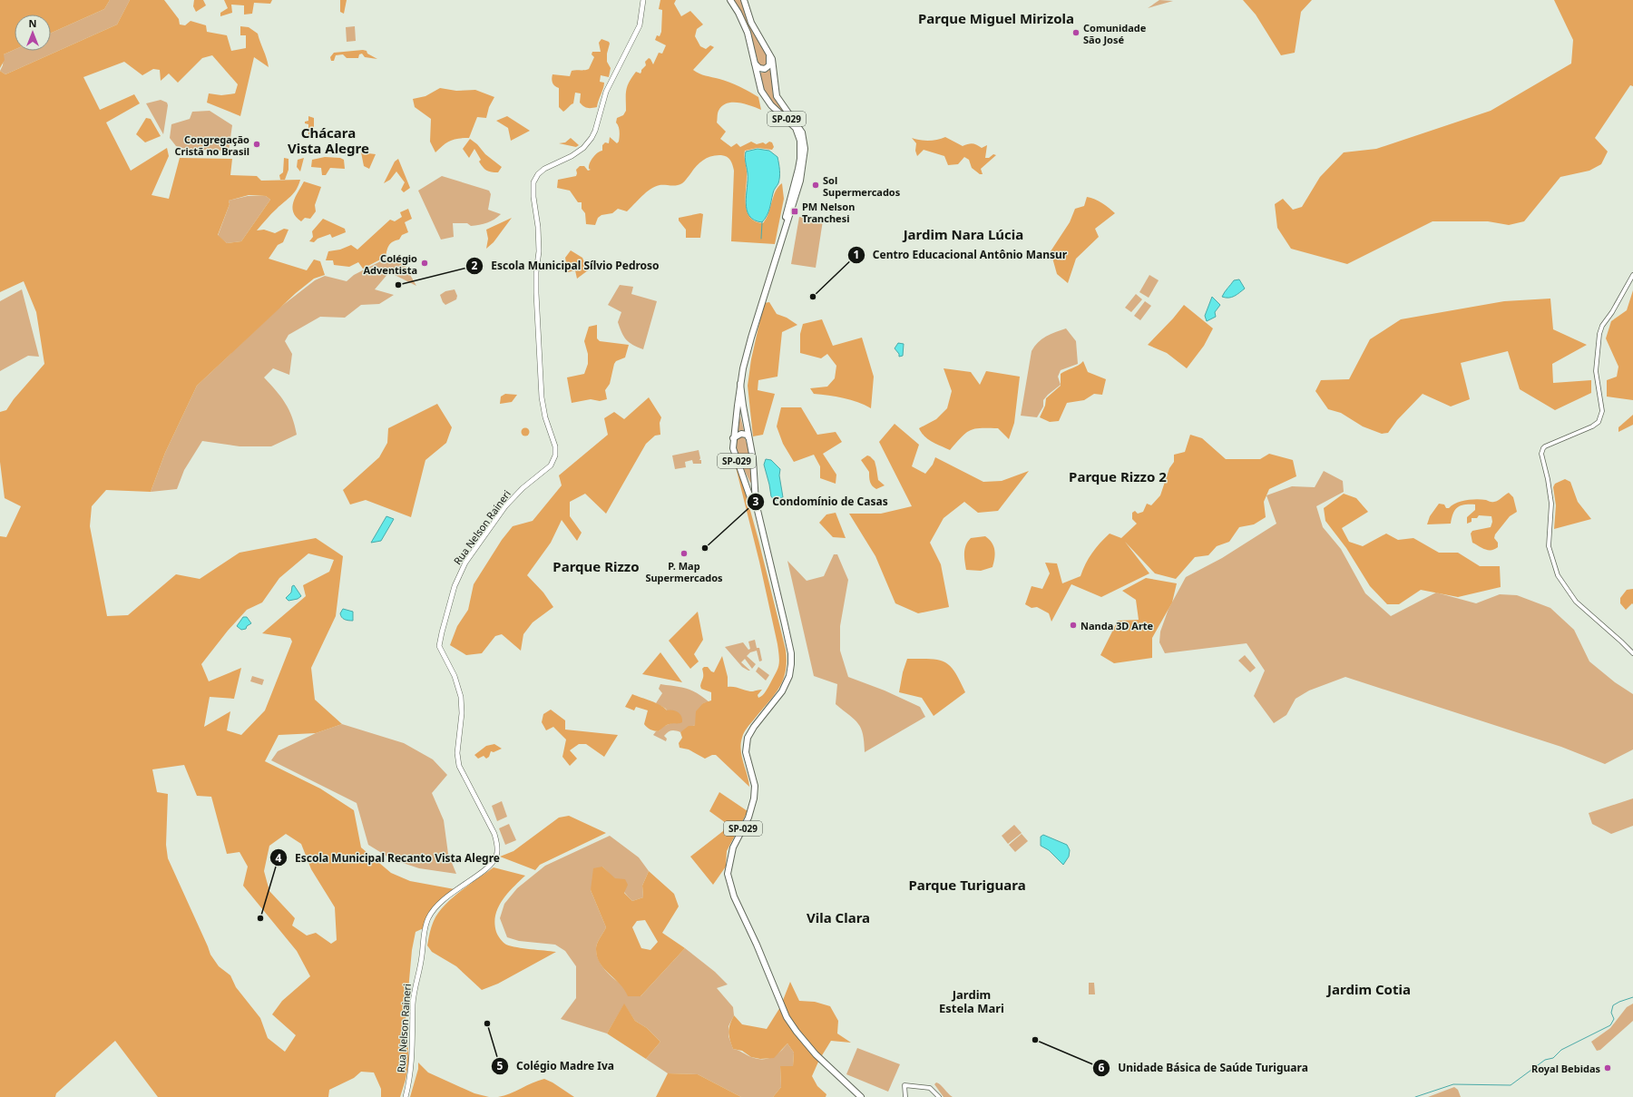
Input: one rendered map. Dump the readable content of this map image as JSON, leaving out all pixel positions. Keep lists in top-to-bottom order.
{
  "streets": {
    "highway": ["SP-029"],
    "main road": ["Rua Nelson Raineri"]
  },
  "districts": [
    "Parque Miguel Mirizola",
    "Chácara Vista Alegre",
    "Jardim Nara Lúcia",
    "Parque Rizzo 2",
    "Parque Rizzo",
    "Parque Turiguara",
    "Vila Clara",
    "Jardim Cotia",
    "Jardim Estela Mari"
  ],
  "places": {
    "other": [
      "Comunidade São José",
      "Congregação Cristã no Brasil",
      "Sol Supermercados",
      "Colégio Adventista",
      "Escola Municipal Sílvio Pedroso",
      "Centro Educacional Antônio Mansur",
      "Condomínio de Casas",
      "P. Map Supermercados",
      "Nanda 3D Arte",
      "Escola Municipal Recanto Vista Alegre",
      "Colégio Madre Iva",
      "Unidade Básica de Saúde Turiguara",
      "Royal Bebidas"
    ],
    "transit": ["PM Nelson Tranchesi"]
  },
  "north": "top"
}
